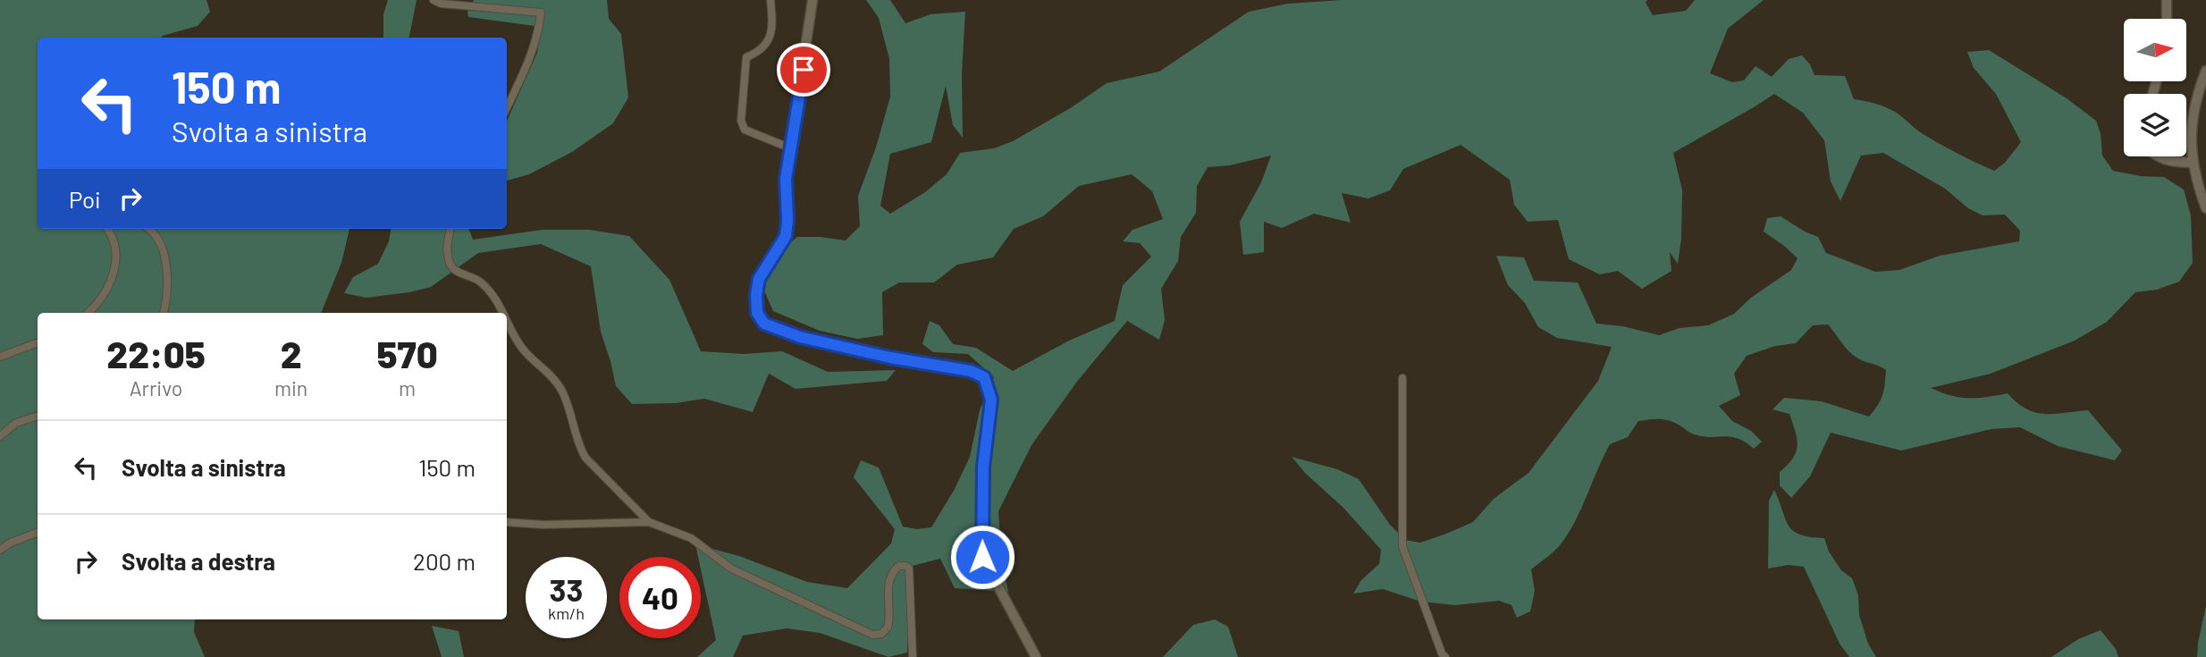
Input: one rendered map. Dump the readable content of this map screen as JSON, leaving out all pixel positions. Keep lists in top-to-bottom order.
{
  "north": "right",
  "page": {
    "turn": ["150 m", "Svolta a sinistra"],
    "then": "Poi",
    "eta": [
      "22:05",
      "Arrivo",
      "2",
      "min",
      "570",
      "m"
    ],
    "list": [
      {
        "name": "Svolta a sinistra",
        "value": "150 m"
      },
      {
        "name": "Svolta a destra",
        "value": "200 m"
      }
    ],
    "speed": "33 km/h",
    "limit": "40"
  }
}
